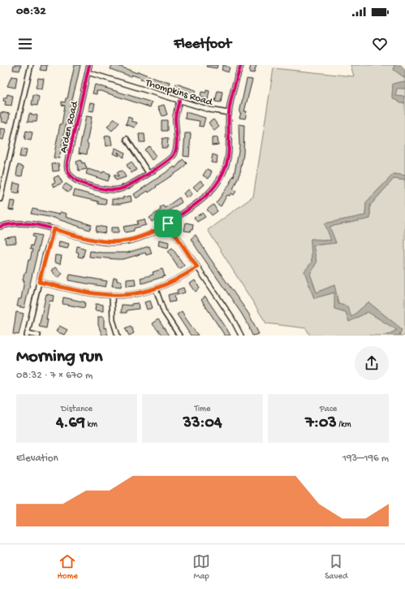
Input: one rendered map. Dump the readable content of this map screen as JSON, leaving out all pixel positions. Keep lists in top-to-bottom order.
{
  "streets": {
    "street": ["Thompkins Road", "Arden Road"]
  },
  "crossings": [
    ["Thompkins Road", "Arden Road"]
  ],
  "page": {
    "status": "08:32",
    "header": "Fleetfoot",
    "heading": ["Morning run", "08:32 · 7 × 670 m"],
    "stats": [
      ["Distance", "4.69 km"],
      ["Time", "33:04"],
      ["Pace", "7:03 /km"]
    ],
    "chart": ["Elevation", "193–196 m"],
    "tabs": ["Home", "Map", "Saved"]
  }
}
